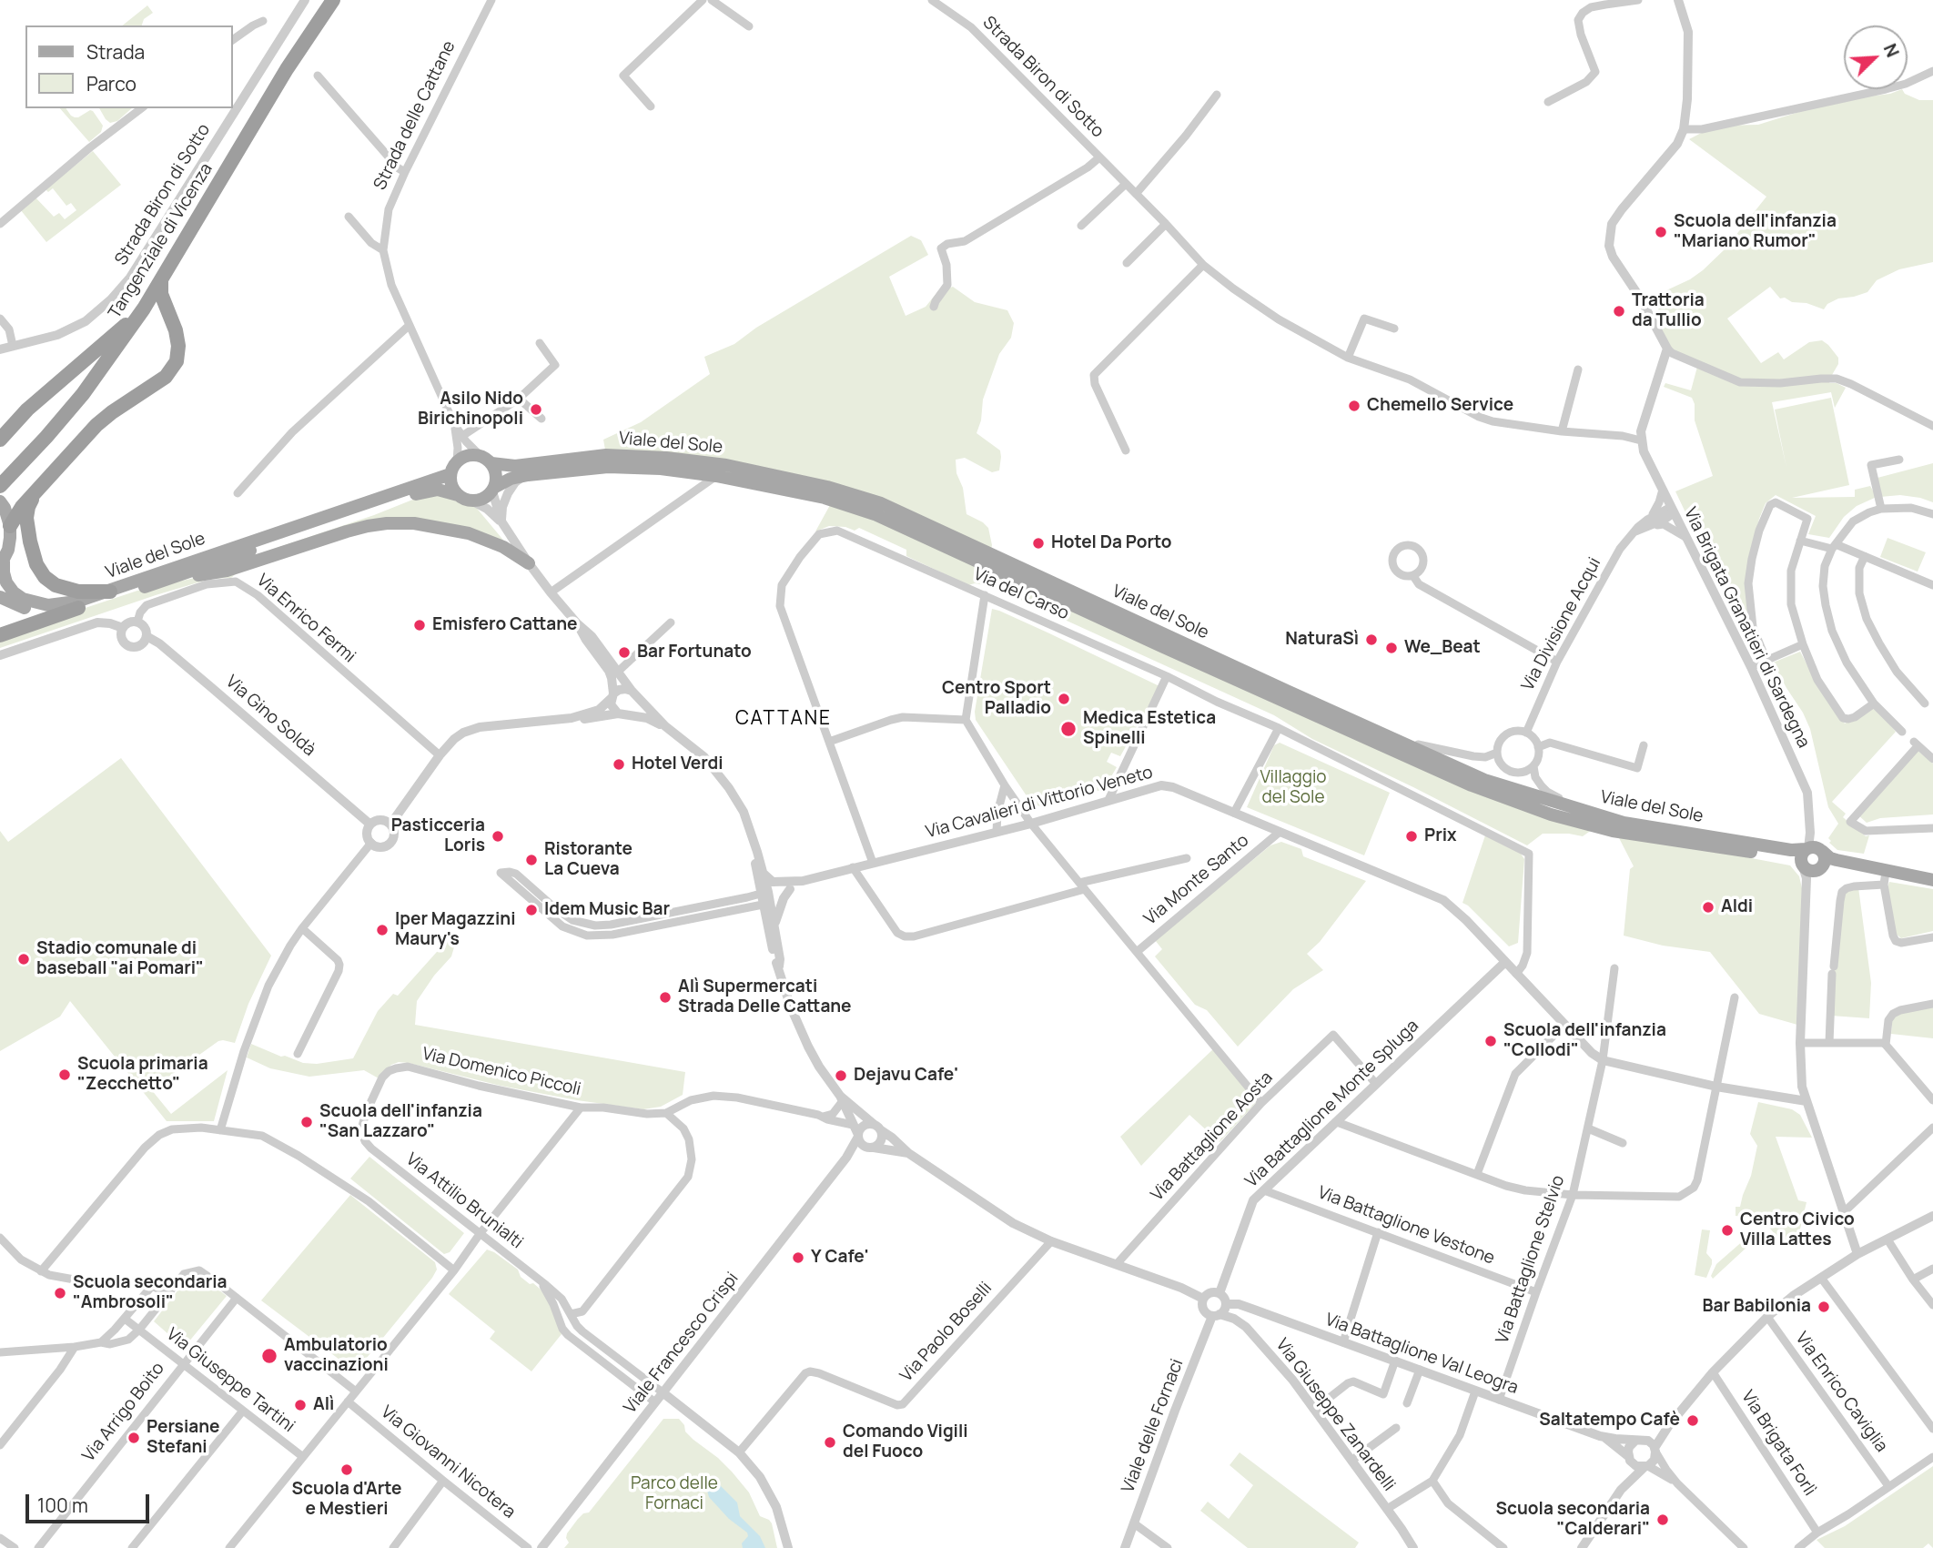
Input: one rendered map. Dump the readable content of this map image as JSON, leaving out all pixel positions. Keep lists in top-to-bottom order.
{
  "streets": {
    "highway": ["Tangenziale di Vicenza"],
    "main road": ["Viale del Sole"],
    "street": [
      "Strada Biron di Sotto",
      "Strada delle Cattane",
      "Via del Carso",
      "Via Enrico Fermi",
      "Via Divisione Acqui",
      "Via Brigata Granatieri di Sardegna",
      "Via Gino Soldà",
      "Via Cavalieri di Vittorio Veneto",
      "Via Monte Santo",
      "Via Domenico Piccoli",
      "Via Battaglione Monte Spluga",
      "Via Battaglione Aosta",
      "Via Attilio Brunialti",
      "Via Battaglione Vestone",
      "Via Battaglione Stelvio",
      "Via Paolo Boselli",
      "Viale Francesco Crispi",
      "Via Battaglione Val Leogra",
      "Via Giuseppe Tartini",
      "Via Enrico Caviglia",
      "Via Arrigo Boito",
      "Via Giuseppe Zanardelli",
      "Viale delle Fornaci",
      "Via Brigata Forlì",
      "Via Giovanni Nicotera"
    ]
  },
  "crossings": [
    ["Strada Biron di Sotto", "Via Brigata Granatieri di Sardegna"],
    ["Strada delle Cattane", "Viale del Sole"],
    ["Viale del Sole", "Via Brigata Granatieri di Sardegna"],
    ["Via del Carso", "Via Cavalieri di Vittorio Veneto"],
    ["Via Enrico Fermi", "Via Gino Soldà"],
    ["Via Divisione Acqui", "Via Brigata Granatieri di Sardegna"],
    ["Via Brigata Granatieri di Sardegna", "Via Cavalieri di Vittorio Veneto"],
    ["Via Cavalieri di Vittorio Veneto", "Via Monte Santo"],
    ["Via Cavalieri di Vittorio Veneto", "Via Battaglione Monte Spluga"],
    ["Via Cavalieri di Vittorio Veneto", "Via Battaglione Stelvio"],
    ["Via Domenico Piccoli", "Via Attilio Brunialti"],
    ["Via Battaglione Monte Spluga", "Via Battaglione Aosta"],
    ["Via Battaglione Monte Spluga", "Via Battaglione Vestone"],
    ["Via Battaglione Monte Spluga", "Via Battaglione Val Leogra"],
    ["Via Battaglione Monte Spluga", "Via Giuseppe Zanardelli"],
    ["Via Battaglione Monte Spluga", "Viale delle Fornaci"],
    ["Via Attilio Brunialti", "Viale Francesco Crispi"],
    ["Via Battaglione Vestone", "Via Battaglione Stelvio"],
    ["Via Battaglione Stelvio", "Via Battaglione Val Leogra"],
    ["Via Battaglione Val Leogra", "Via Giuseppe Zanardelli"],
    ["Via Battaglione Val Leogra", "Viale delle Fornaci"],
    ["Via Giuseppe Tartini", "Via Arrigo Boito"],
    ["Via Giuseppe Zanardelli", "Viale delle Fornaci"]
  ],
  "districts": ["CATTANE"],
  "parks": ["Villaggio del Sole", "Parco delle Fornaci"],
  "places": [
    "Scuola dell'infanzia \"Mariano Rumor\"",
    "Trattoria da Tullio",
    "Chemello Service",
    "Asilo Nido Birichinopoli",
    "Hotel Da Porto",
    "Emisfero Cattane",
    "NaturaSì",
    "We_Beat",
    "Bar Fortunato",
    "Centro Sport Palladio",
    "Medica Estetica Spinelli",
    "Hotel Verdi",
    "Pasticceria Loris",
    "Prix",
    "Ristorante La Cueva",
    "Aldi",
    "Idem Music Bar",
    "Iper Magazzini Maury's",
    "Stadio comunale di baseball \"ai Pomari\"",
    "Alì Supermercati Strada Delle Cattane",
    "Scuola dell'infanzia \"Collodi\"",
    "Scuola primaria \"Zecchetto\"",
    "Dejavu Cafe'",
    "Scuola dell'infanzia \"San Lazzaro\"",
    "Centro Civico Villa Lattes",
    "Y Cafe'",
    "Scuola secondaria \"Ambrosoli\"",
    "Bar Babilonia",
    "Ambulatorio vaccinazioni",
    "Alì",
    "Saltatempo Cafè",
    "Persiane Stefani",
    "Comando Vigili del Fuoco",
    "Scuola d'Arte e Mestieri",
    "Scuola secondaria \"Calderari\""
  ],
  "legend": ["Strada", "Parco"],
  "scale_bar": "100 m",
  "north": "top right"
}
